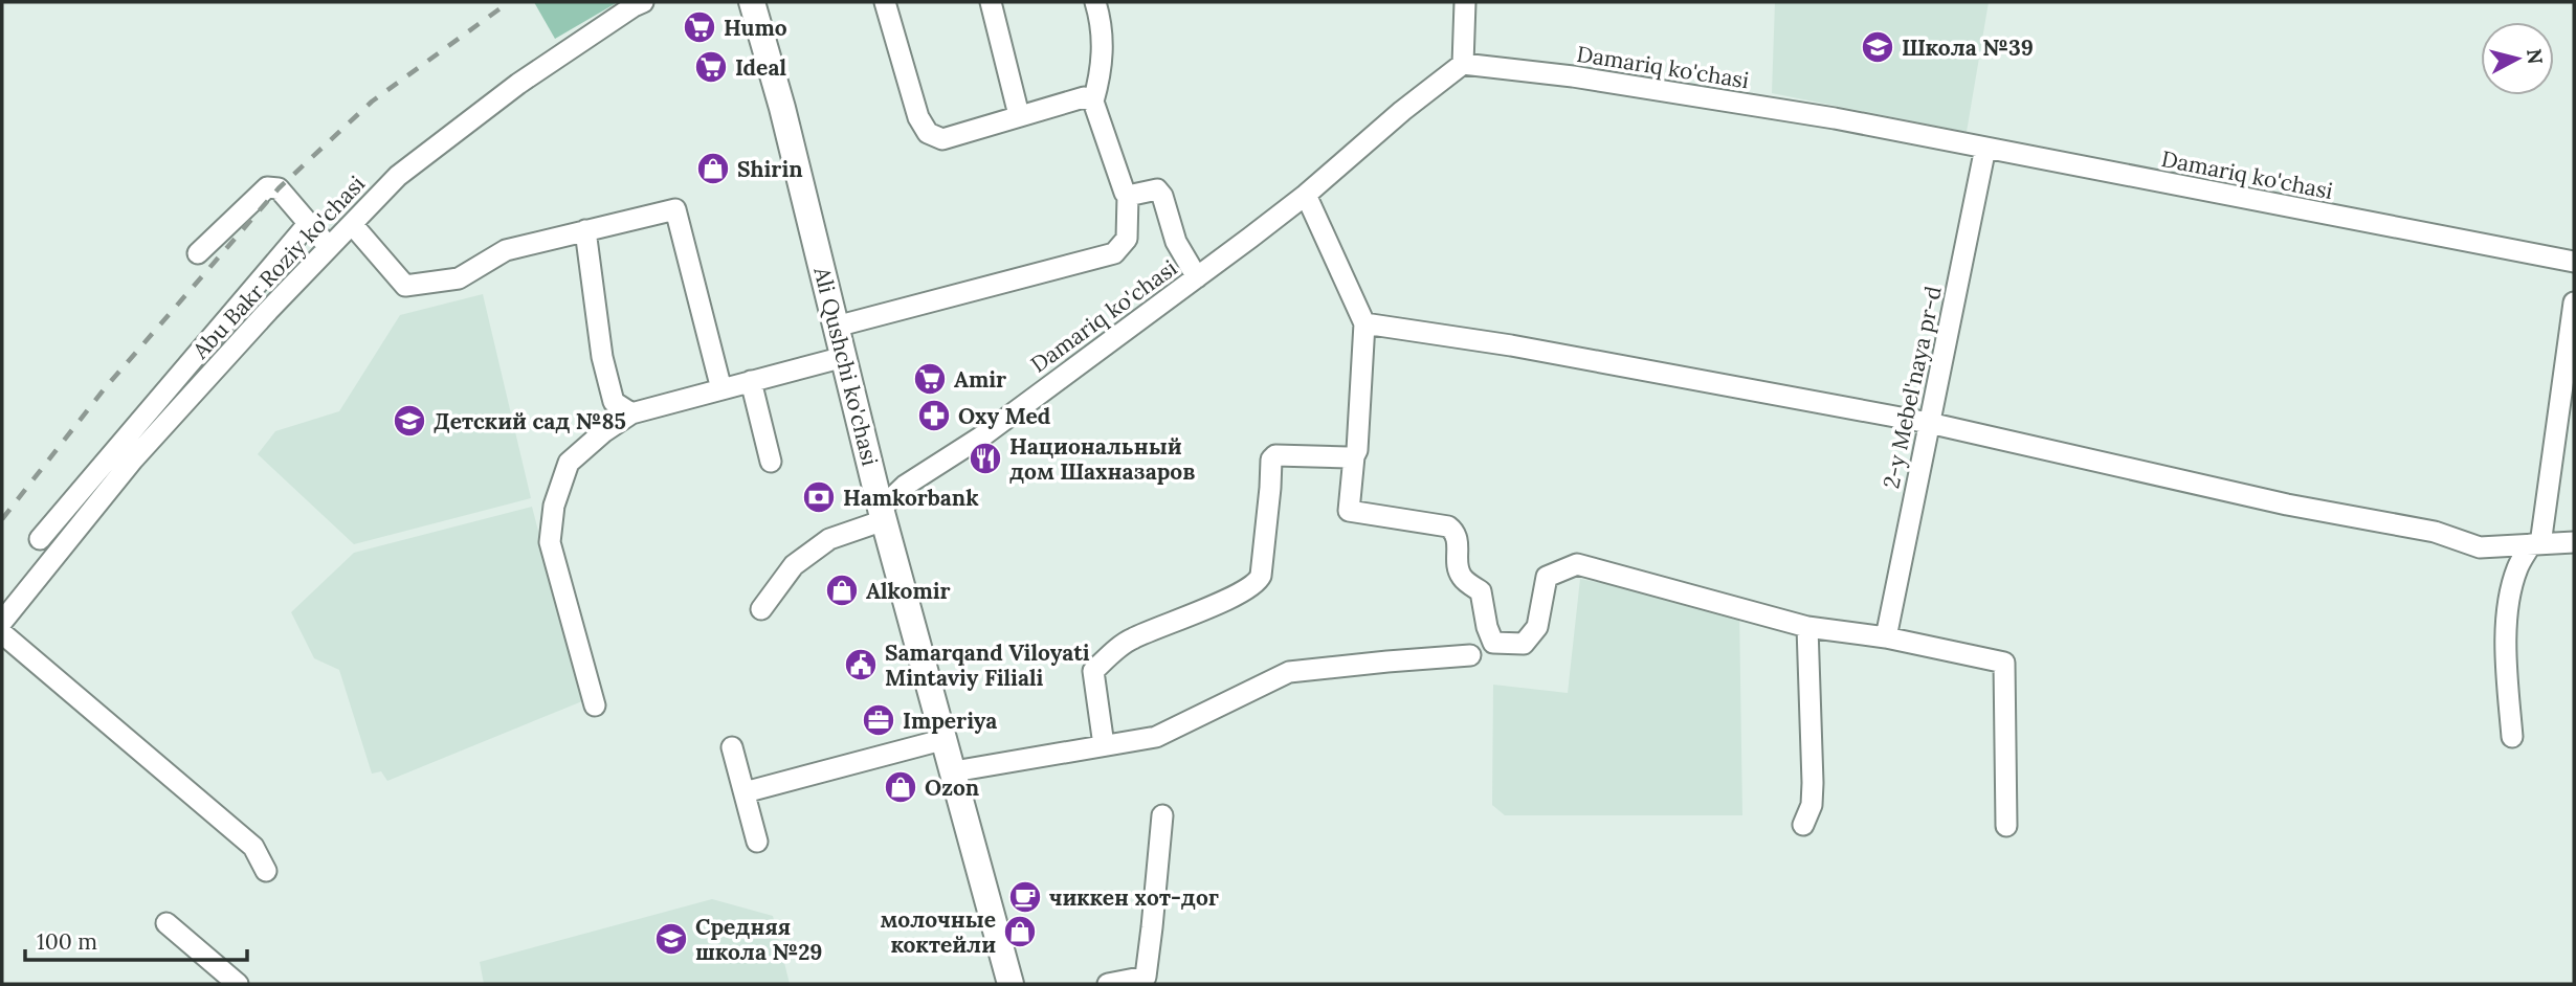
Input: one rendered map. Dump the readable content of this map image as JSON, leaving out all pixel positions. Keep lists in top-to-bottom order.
{
  "streets": {
    "main road": ["Ali Qushchi ko'chasi"],
    "street": ["Damariq ko'chasi", "Abu Bakr Roziy ko'chasi", "2-y Mebel'naya pr-d"]
  },
  "crossings": [
    ["Damariq ko'chasi", "Ali Qushchi ko'chasi"],
    ["Damariq ko'chasi", "2-y Mebel'naya pr-d"]
  ],
  "places": {
    "supermarket": ["Humo", "Ideal", "Amir"],
    "school or university": ["Школа №39", "Детский сад №85", "Средняя школа №29"],
    "shop": [
      "Shirin",
      "Alkomir",
      "Ozon",
      "молочные коктейли"
    ],
    "pharmacy": ["Oxy Med"],
    "restaurant": ["Национальный дом Шахназаров"],
    "bank": ["Hamkorbank"],
    "public building": ["Samarqand Viloyati Mintaviy Filiali"],
    "office": ["Imperiya"],
    "cafe": ["чиккен хот-дог"]
  },
  "scale_bar": "100 m",
  "north": "right"
}
